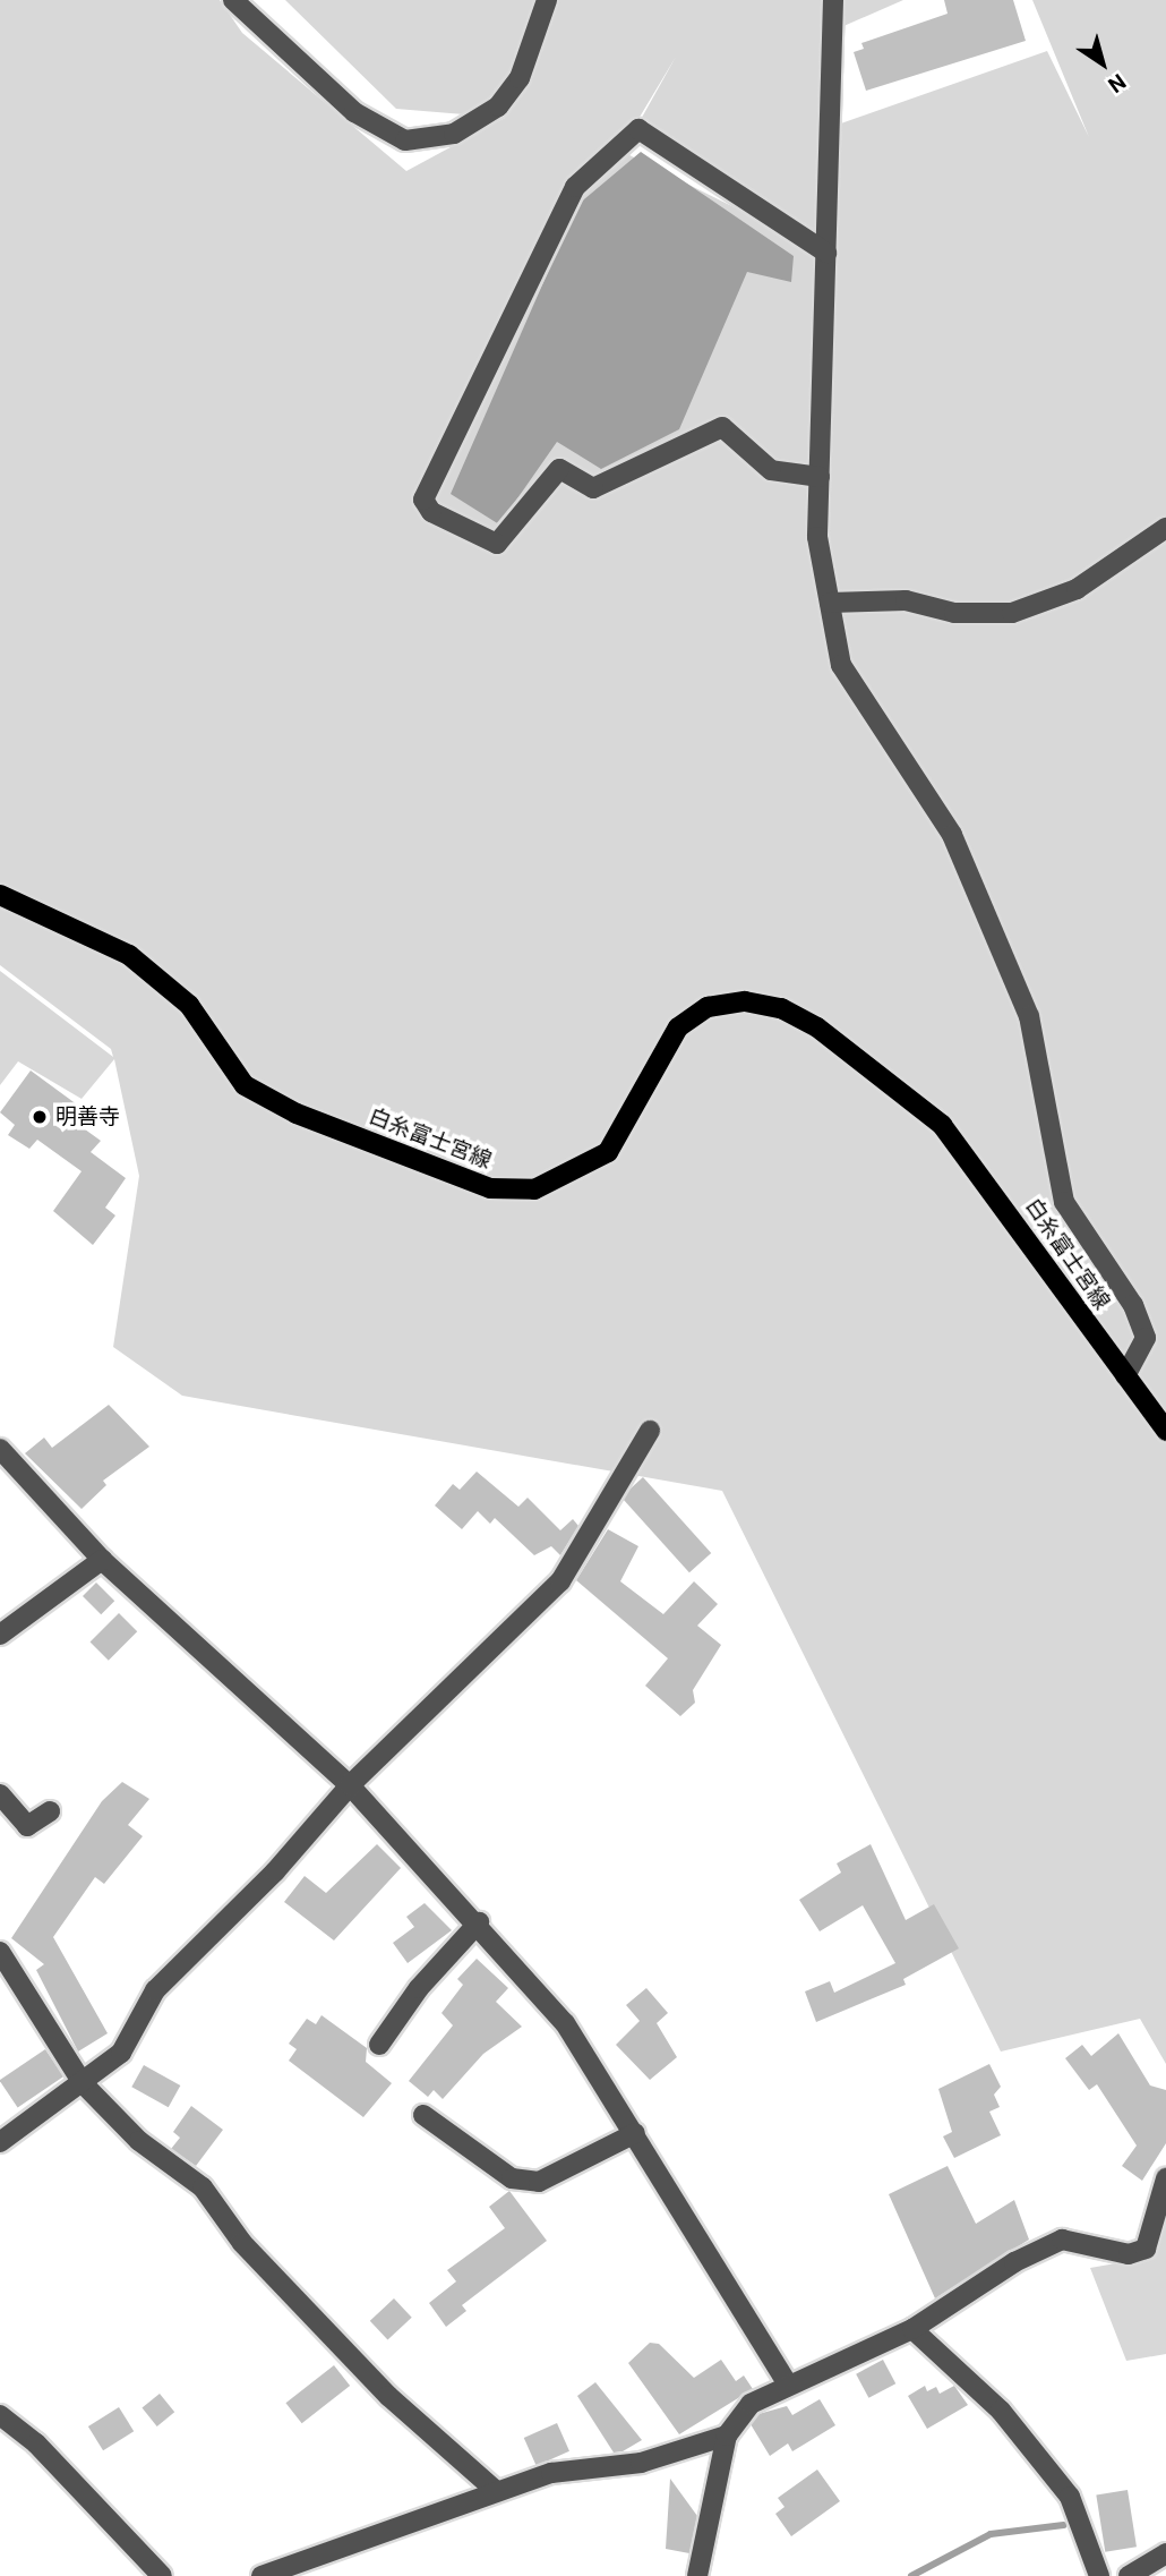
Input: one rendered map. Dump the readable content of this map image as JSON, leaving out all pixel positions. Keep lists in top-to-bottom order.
{
  "streets": {
    "main road": ["白糸富士宮線"]
  },
  "places": ["明善寺"],
  "north": "bottom right"
}
